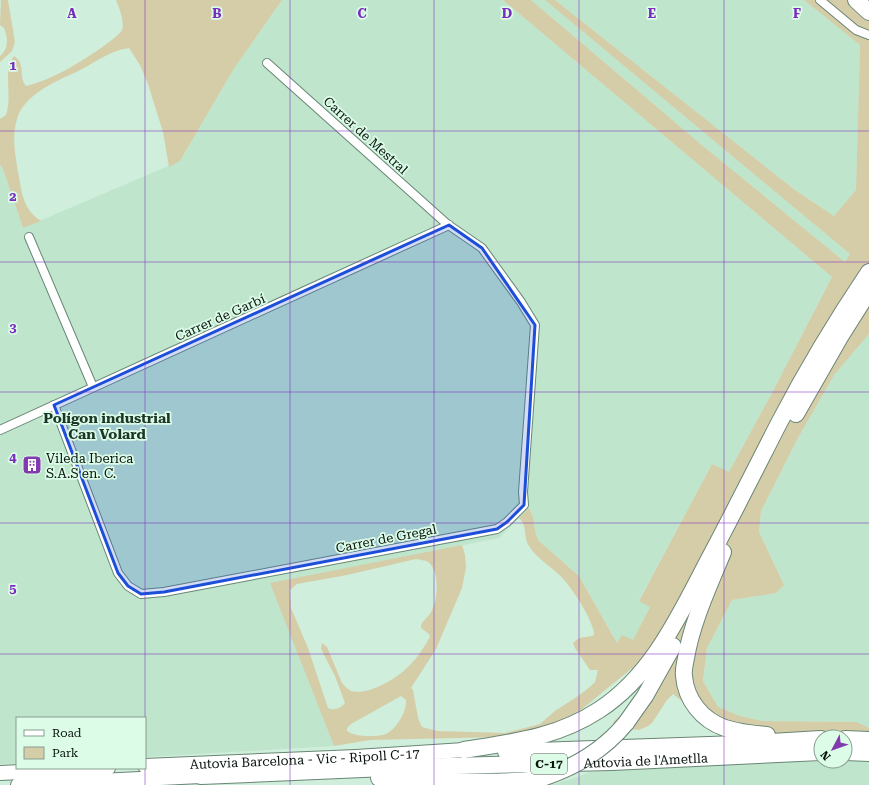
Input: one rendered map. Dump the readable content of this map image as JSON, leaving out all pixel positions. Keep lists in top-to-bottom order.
{
  "streets": {
    "highway": ["Autovia Barcelona - Vic - Ripoll C-17", "Autovia de l'Ametlla", "C-17"],
    "street": ["Carrer de Mestral", "Carrer de Garbí", "Carrer de Gregal"]
  },
  "crossings": [
    ["Carrer de Mestral", "Carrer de Garbí"],
    ["Carrer de Mestral", "Carrer de Gregal"],
    ["Carrer de Garbí", "Carrer de Gregal"],
    ["Autovia Barcelona - Vic - Ripoll C-17", "Autovia de l'Ametlla"]
  ],
  "districts": ["Polígon industrial Can Volard"],
  "places": {
    "building": ["Vileda Iberica S.A.S en. C."]
  },
  "legend": ["Road", "Park"],
  "north": "bottom left",
  "grid": {
    "columns": [
      "A",
      "B",
      "C",
      "D",
      "E",
      "F"
    ],
    "rows": [
      "1",
      "2",
      "3",
      "4",
      "5"
    ]
  }
}
